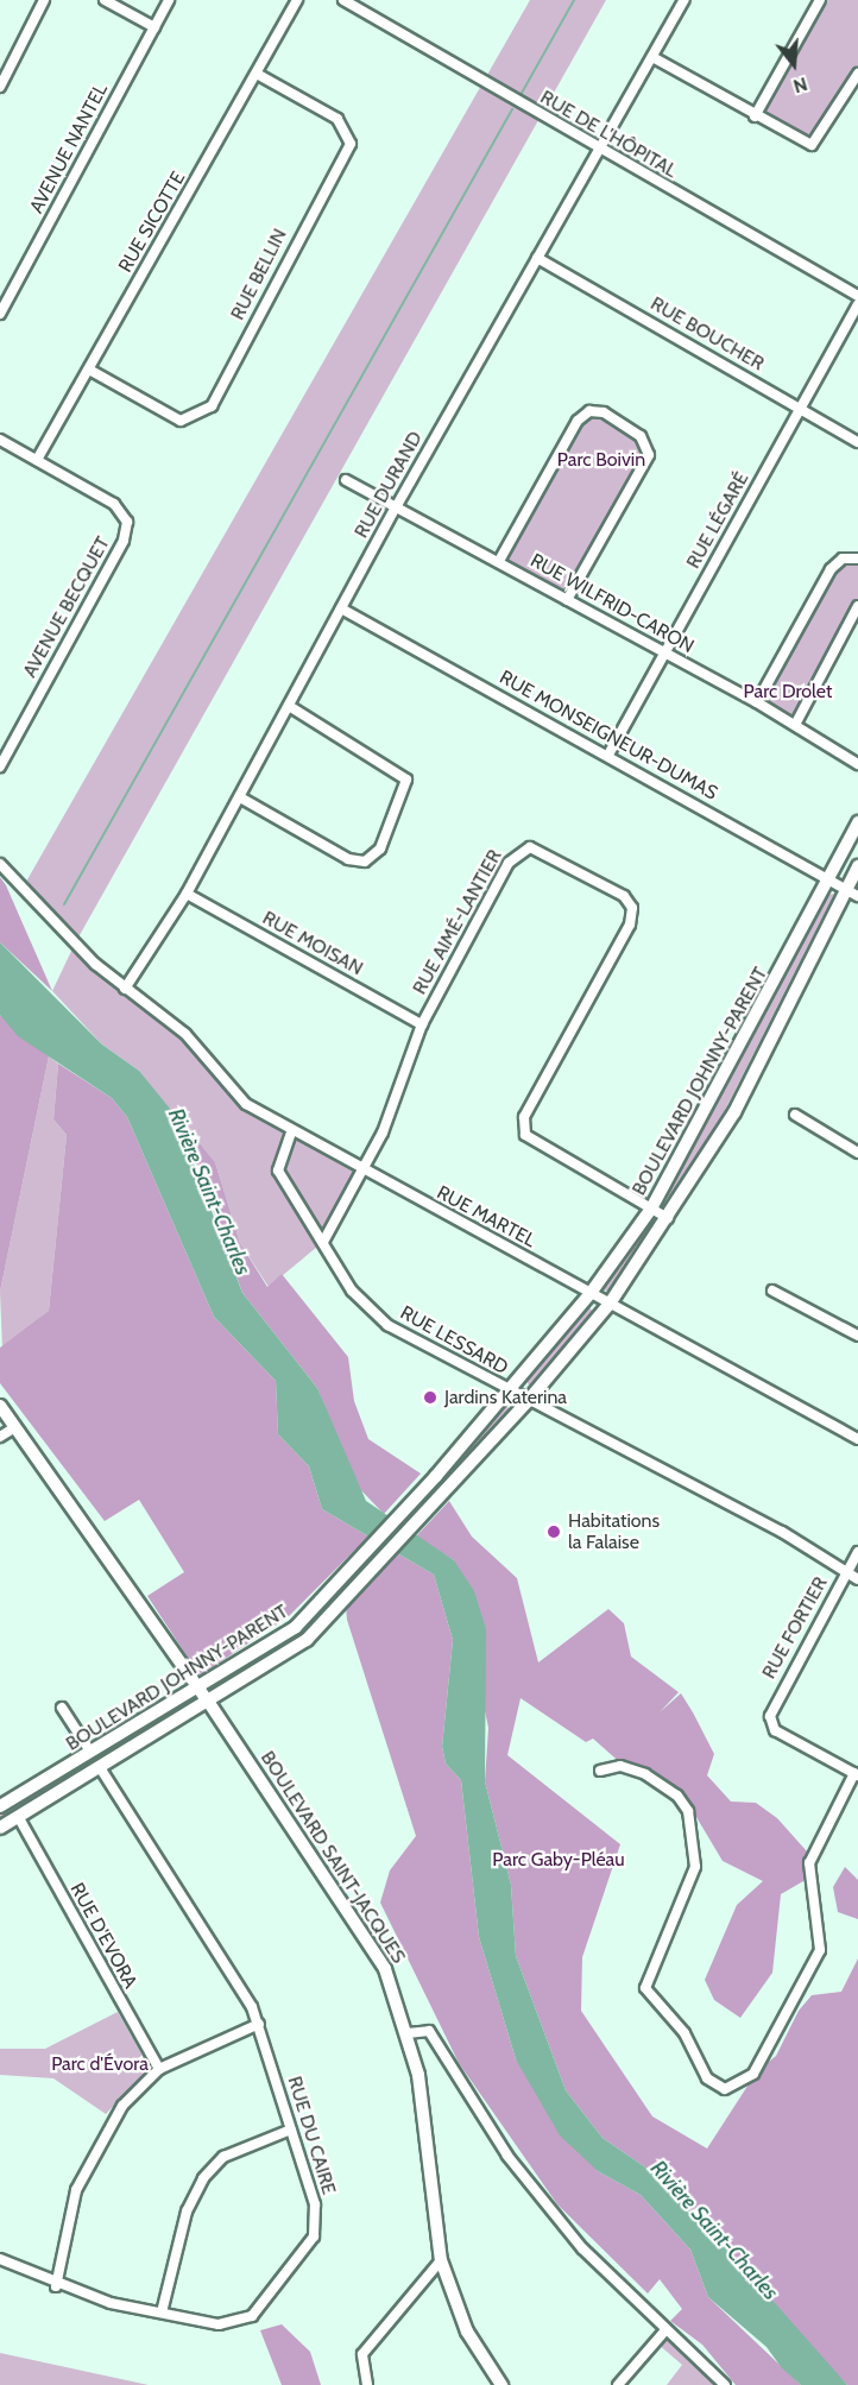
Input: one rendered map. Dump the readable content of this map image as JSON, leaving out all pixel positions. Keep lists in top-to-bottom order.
{
  "streets": {
    "street": [
      "RUE DE L'HÔPITAL",
      "AVENUE NANTEL",
      "RUE SICOTTE",
      "RUE BELLIN",
      "RUE BOUCHER",
      "RUE DURAND",
      "RUE LÉGARÉ",
      "RUE WILFRID-CARON",
      "AVENUE BECQUET",
      "RUE MONSEIGNEUR-DUMAS",
      "RUE AIMÉ-LANTIER",
      "RUE MOISAN",
      "BOULEVARD JOHNNY-PARENT",
      "RUE MARTEL",
      "RUE LESSARD",
      "RUE FORTIER",
      "BOULEVARD SAINT-JACQUES",
      "RUE D'EVORA",
      "RUE DU CAIRE"
    ]
  },
  "crossings": [
    ["RUE DE L'HÔPITAL", "RUE DURAND"],
    ["RUE SICOTTE", "RUE BELLIN"],
    ["RUE SICOTTE", "AVENUE BECQUET"],
    ["RUE BOUCHER", "RUE DURAND"],
    ["RUE BOUCHER", "RUE LÉGARÉ"],
    ["RUE DURAND", "RUE WILFRID-CARON"],
    ["RUE DURAND", "RUE MONSEIGNEUR-DUMAS"],
    ["RUE DURAND", "RUE MOISAN"],
    ["RUE DURAND", "RUE MARTEL"],
    ["RUE LÉGARÉ", "RUE WILFRID-CARON"],
    ["RUE LÉGARÉ", "RUE MONSEIGNEUR-DUMAS"],
    ["RUE MONSEIGNEUR-DUMAS", "BOULEVARD JOHNNY-PARENT"],
    ["RUE AIMÉ-LANTIER", "RUE MOISAN"],
    ["RUE AIMÉ-LANTIER", "BOULEVARD JOHNNY-PARENT"],
    ["RUE AIMÉ-LANTIER", "RUE MARTEL"],
    ["RUE AIMÉ-LANTIER", "RUE LESSARD"],
    ["BOULEVARD JOHNNY-PARENT", "RUE MARTEL"],
    ["BOULEVARD JOHNNY-PARENT", "RUE LESSARD"],
    ["BOULEVARD JOHNNY-PARENT", "BOULEVARD SAINT-JACQUES"],
    ["BOULEVARD JOHNNY-PARENT", "RUE D'EVORA"],
    ["BOULEVARD JOHNNY-PARENT", "RUE DU CAIRE"],
    ["RUE MARTEL", "RUE LESSARD"],
    ["RUE LESSARD", "RUE FORTIER"]
  ],
  "water": ["Rivière Saint-Charles"],
  "parks": [
    "Parc Boivin",
    "Parc Drolet",
    "Parc Gaby-Pléau",
    "Parc d'Évora"
  ],
  "places": ["Jardins Katerina", "Habitations la Falaise"],
  "north": "bottom"
}
